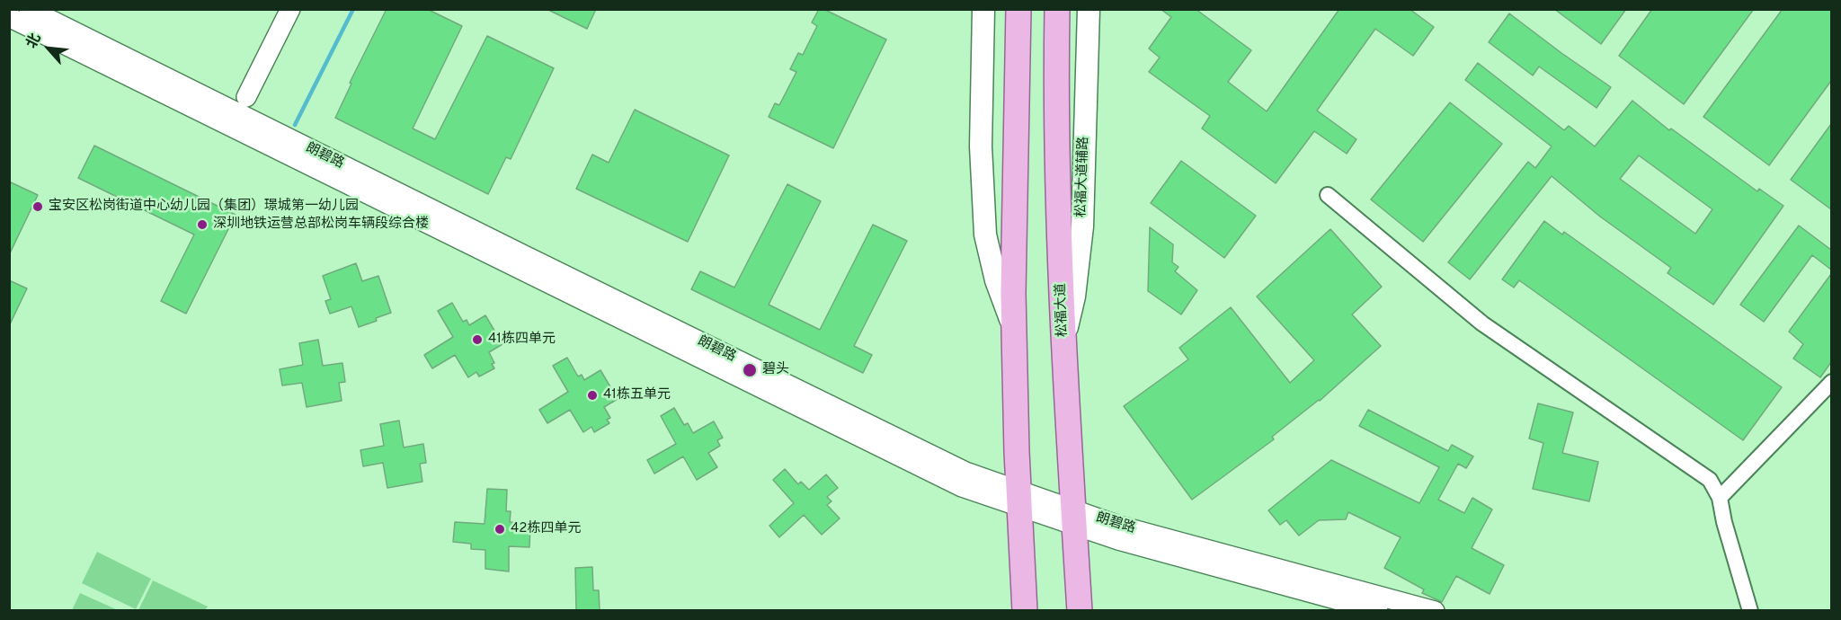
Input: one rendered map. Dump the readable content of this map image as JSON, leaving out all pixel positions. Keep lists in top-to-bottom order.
{
  "streets": {
    "main road": ["松福大道辅路", "松福大道"],
    "street": ["朗碧路"]
  },
  "crossings": [
    ["朗碧路", "松福大道"],
    ["松福大道辅路", "松福大道"]
  ],
  "places": [
    "宝安区松岗街道中心幼儿园（集团）璟城第一幼儿园",
    "深圳地铁运营总部松岗车辆段综合楼",
    "41栋四单元",
    "碧头",
    "41栋五单元",
    "42栋四单元"
  ],
  "north": "top left"
}
